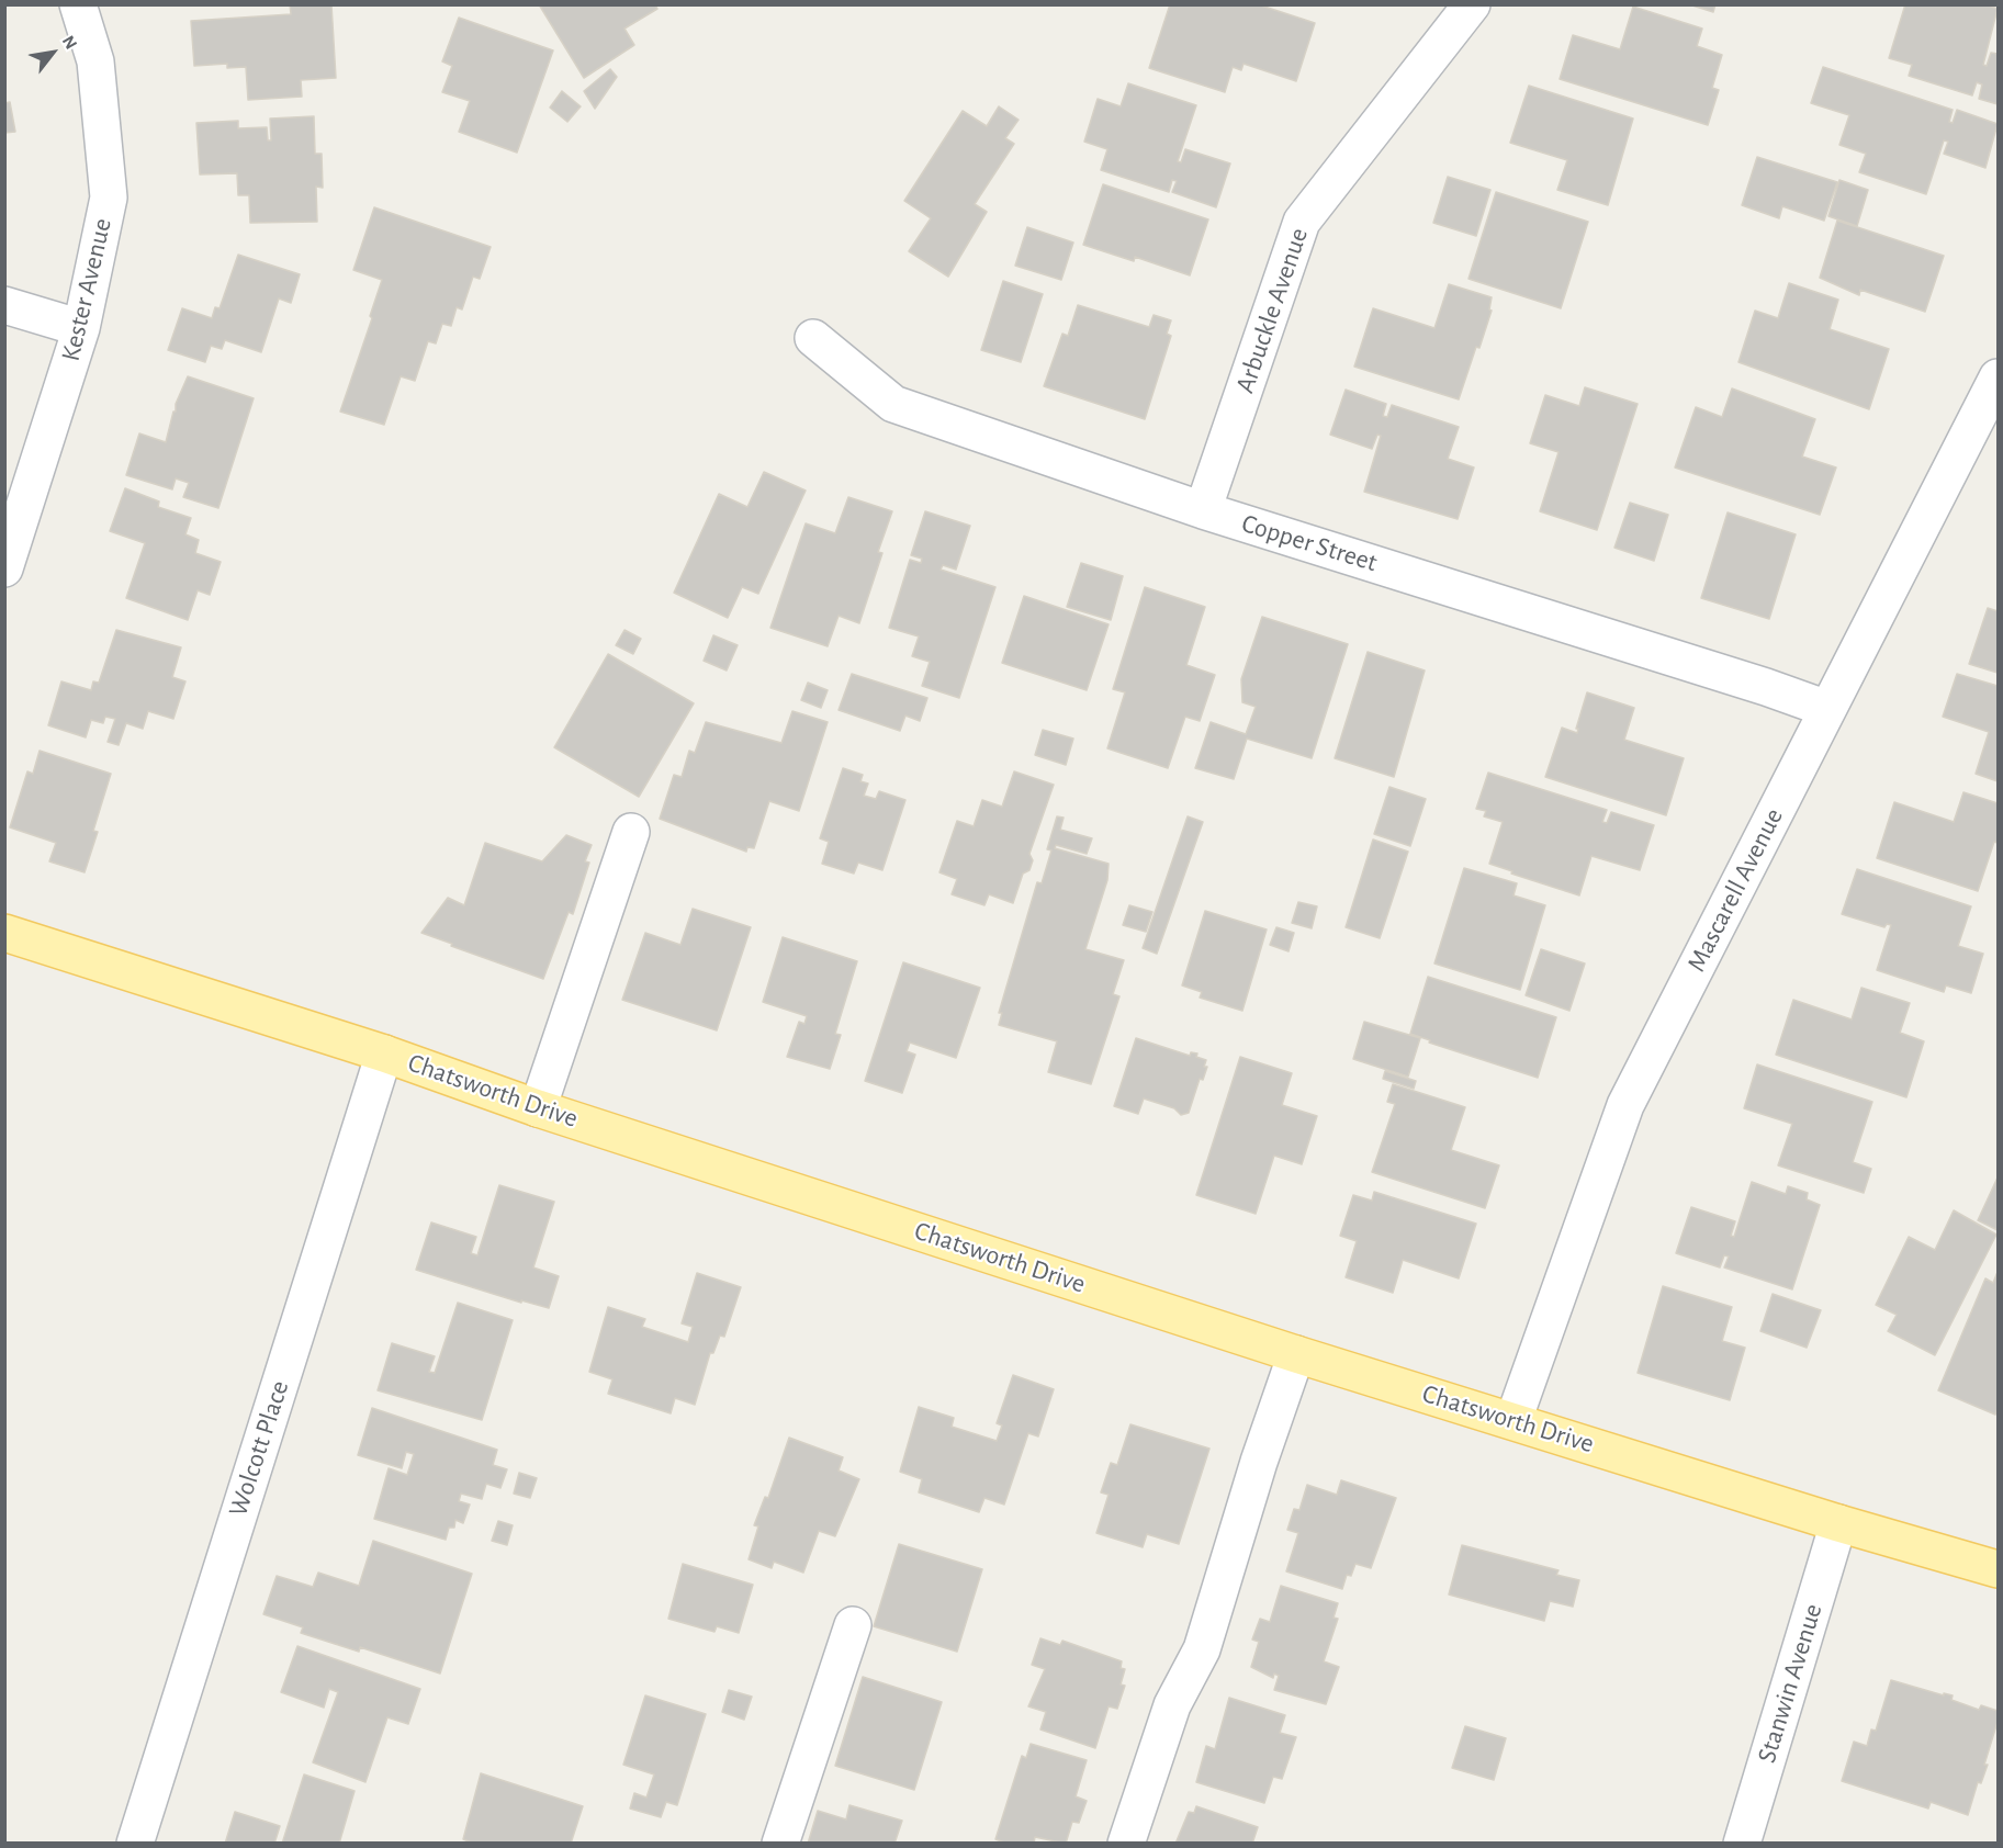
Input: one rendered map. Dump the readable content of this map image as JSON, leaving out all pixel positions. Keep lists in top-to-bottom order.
{
  "streets": {
    "main road": ["Chatsworth Drive"],
    "street": [
      "Kester Avenue",
      "Arbuckle Avenue",
      "Copper Street",
      "Mascarell Avenue",
      "Wolcott Place",
      "Stanwin Avenue"
    ]
  },
  "crossings": [
    ["Arbuckle Avenue", "Copper Street"],
    ["Copper Street", "Mascarell Avenue"],
    ["Mascarell Avenue", "Chatsworth Drive"],
    ["Chatsworth Drive", "Wolcott Place"],
    ["Chatsworth Drive", "Stanwin Avenue"]
  ],
  "north": "top right"
}
